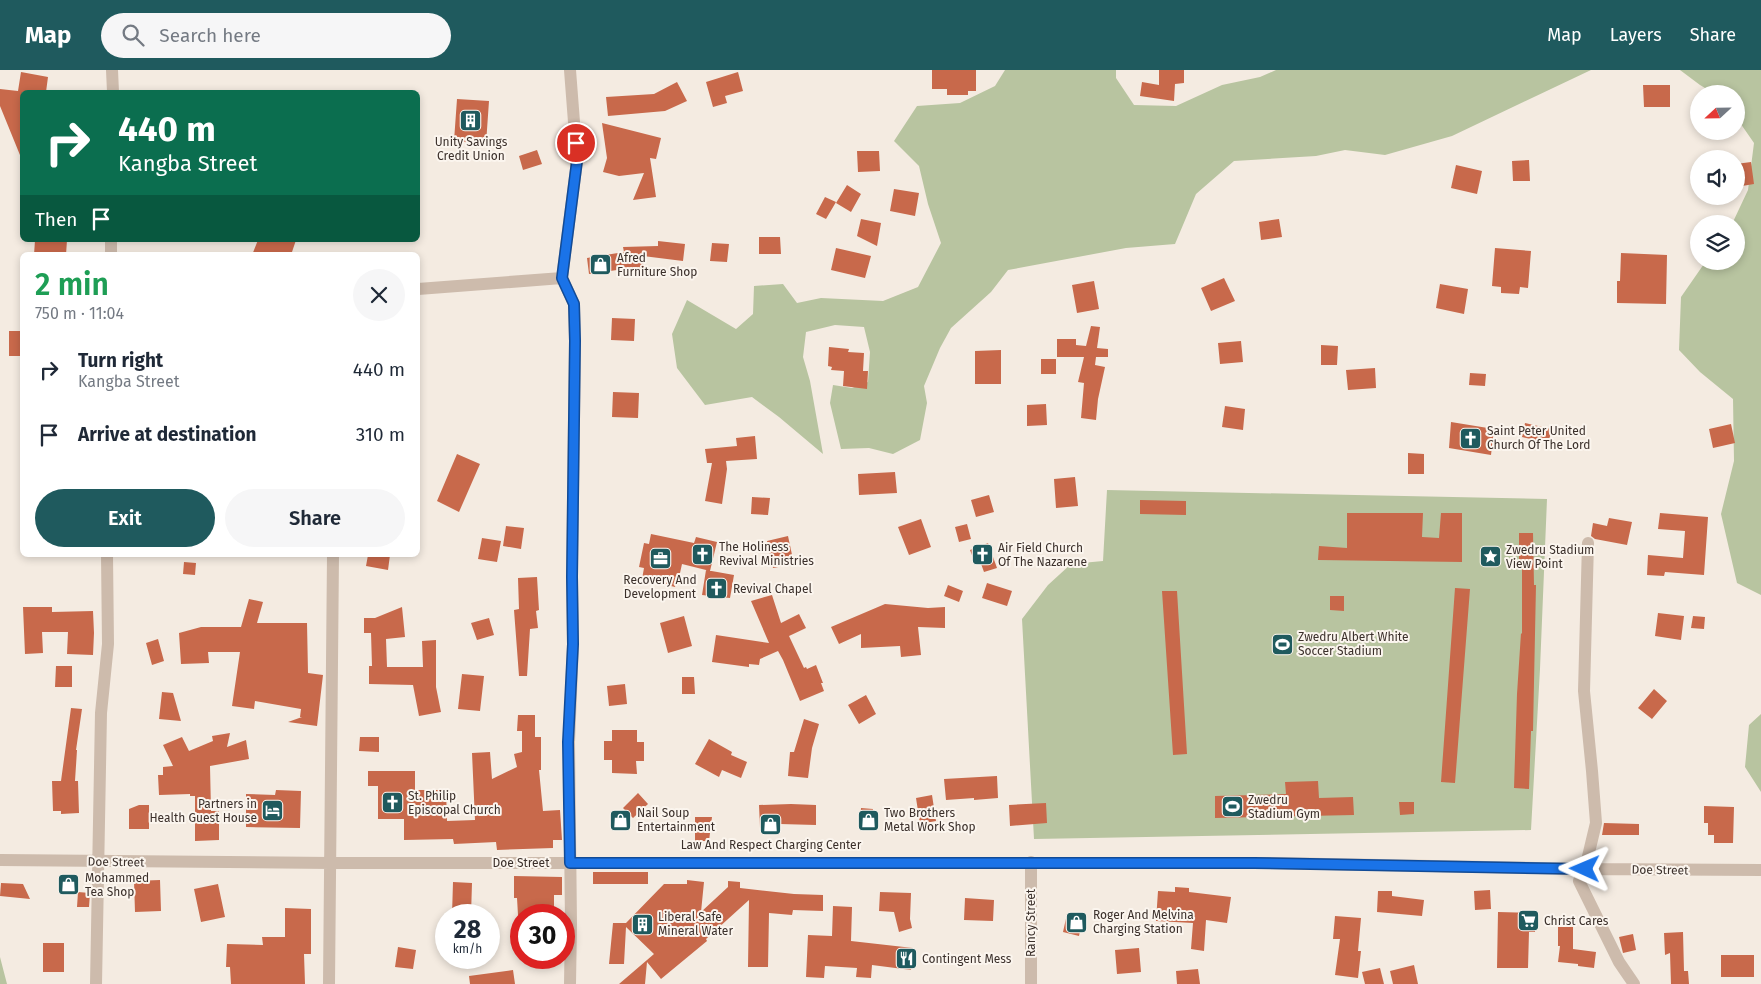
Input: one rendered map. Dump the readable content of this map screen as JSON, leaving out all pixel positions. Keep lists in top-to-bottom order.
{
  "streets": {
    "street": ["Doe Street", "Rancy Street"]
  },
  "crossings": [
    ["Doe Street", "Rancy Street"]
  ],
  "places": {
    "building": ["Unity Savings Credit Union", "Liberal Safe Mineral Water"],
    "shop": [
      "Afred Furniture Shop",
      "Nail Soup Entertainment",
      "Two Brothers Metal Work Shop",
      "Law And Respect Charging Center",
      "Mohammed Tea Shop",
      "Roger And Melvina Charging Station"
    ],
    "church": [
      "Saint Peter United Church Of The Lord",
      "The Holiness Revival Ministries",
      "Air Field Church Of The Nazarene",
      "Revival Chapel",
      "St. Philip Episcopal Church"
    ],
    "place": ["Zwedru Stadium View Point"],
    "office": ["Recovery And Development"],
    "sports": ["Zwedru Albert White Soccer Stadium", "Zwedru Stadium Gym"],
    "hotel": ["Partners in Health Guest House"],
    "supermarket": ["Christ Cares"],
    "restaurant": ["Contingent Mess"]
  },
  "north": "left",
  "page": {
    "header": "Map",
    "search": "Search here",
    "nav": ["Map", "Layers", "Share"],
    "turn": ["440 m", "Kangba Street"],
    "then": "Then",
    "heading": ["2 min", "750 m · 11:04"],
    "list": [
      {
        "name": "Turn right",
        "note": "Kangba Street",
        "value": "440 m"
      },
      {
        "name": "Arrive at destination",
        "value": "310 m"
      }
    ],
    "buttons": ["Exit", "Share"],
    "speed": "28 km/h",
    "limit": "30"
  }
}
